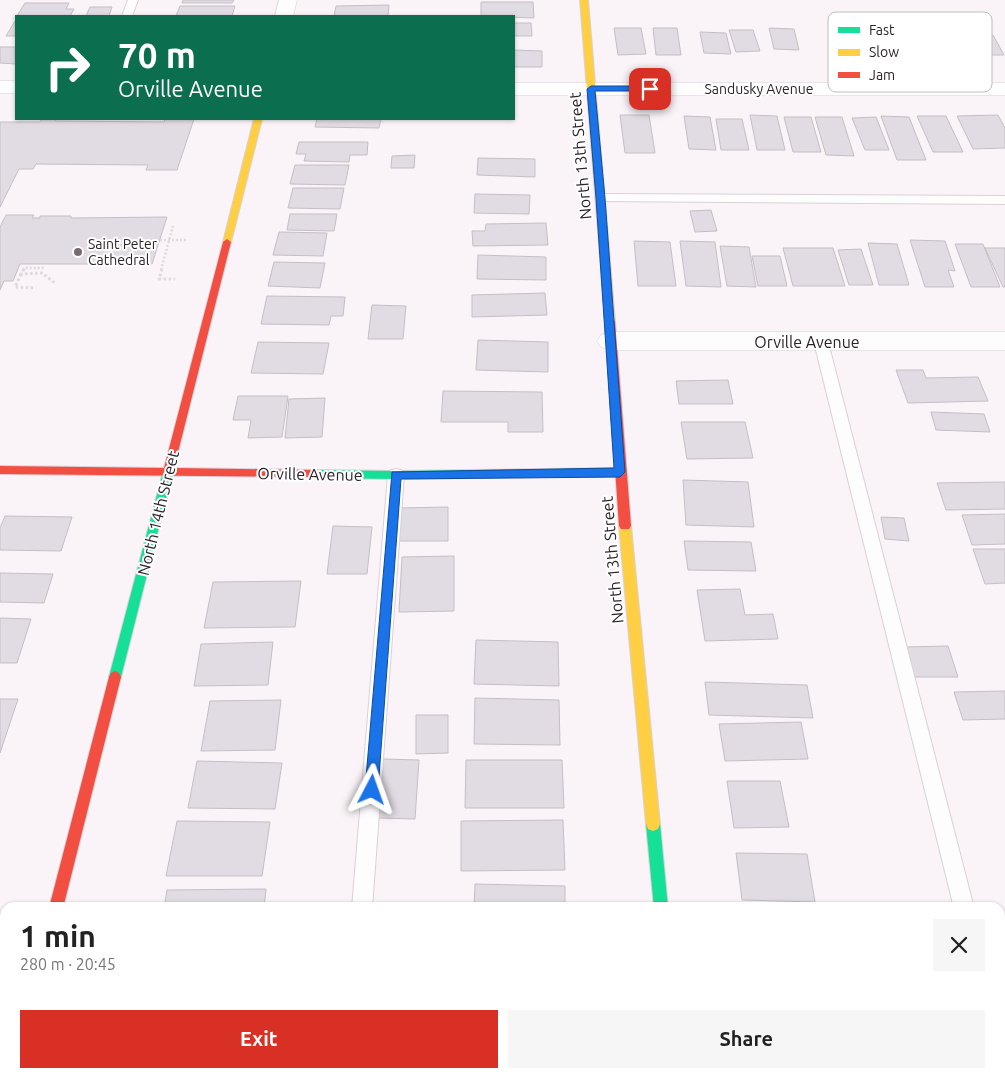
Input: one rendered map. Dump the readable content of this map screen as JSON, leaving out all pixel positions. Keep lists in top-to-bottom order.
{
  "streets": {
    "street": [
      "Sandusky Avenue",
      "North 13th Street",
      "Orville Avenue",
      "North 14th Street"
    ]
  },
  "crossings": [
    ["Sandusky Avenue", "North 13th Street"],
    ["North 13th Street", "Orville Avenue"],
    ["Orville Avenue", "North 14th Street"]
  ],
  "places": ["Saint Peter Cathedral"],
  "legend": ["Fast", "Slow", "Jam"],
  "page": {
    "turn": ["70 m", "Orville Avenue"],
    "heading": ["1 min", "280 m · 20:45"],
    "buttons": ["Exit", "Share"]
  }
}
